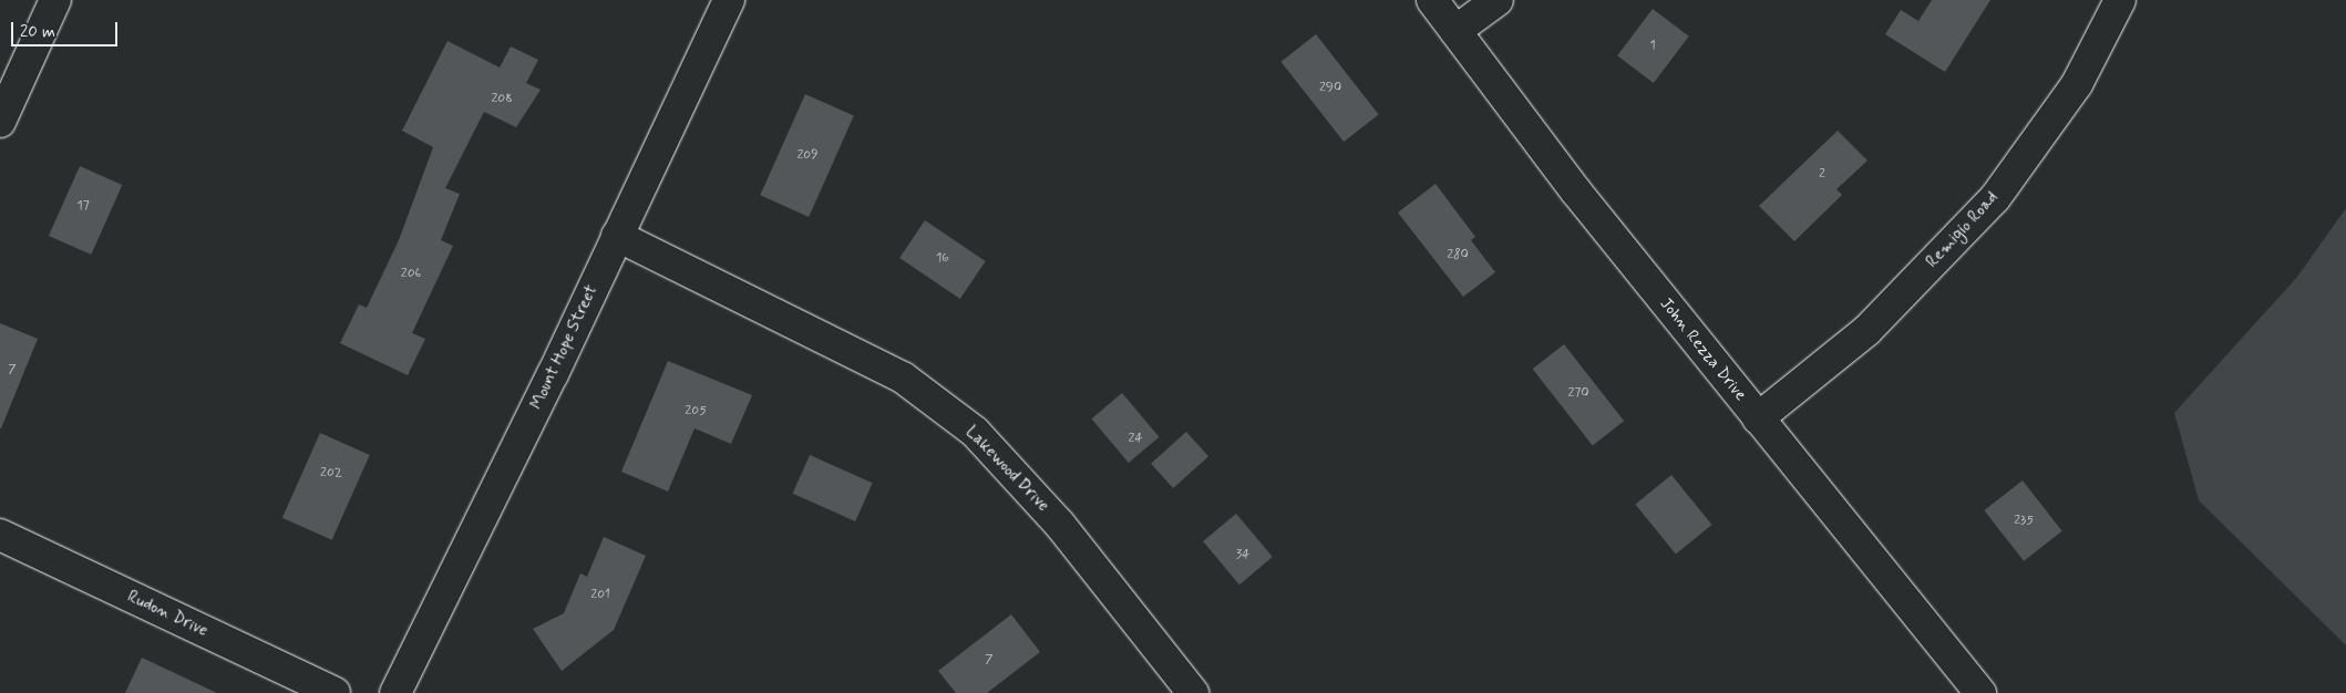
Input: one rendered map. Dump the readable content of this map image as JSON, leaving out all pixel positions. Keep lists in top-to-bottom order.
{
  "streets": {
    "street": [
      "Remigio Road",
      "Mount Hope Street",
      "John Rezza Drive",
      "Lakewood Drive",
      "Rudon Drive"
    ]
  },
  "crossings": [
    ["Remigio Road", "John Rezza Drive"],
    ["Mount Hope Street", "Lakewood Drive"]
  ],
  "house_numbers": [
    "1",
    "290",
    "208",
    "209",
    "2",
    "17",
    "280",
    "16",
    "206",
    "7",
    "270",
    "205",
    "24",
    "202",
    "235",
    "34",
    "201",
    "7"
  ],
  "scale_bar": "20 m"
}
